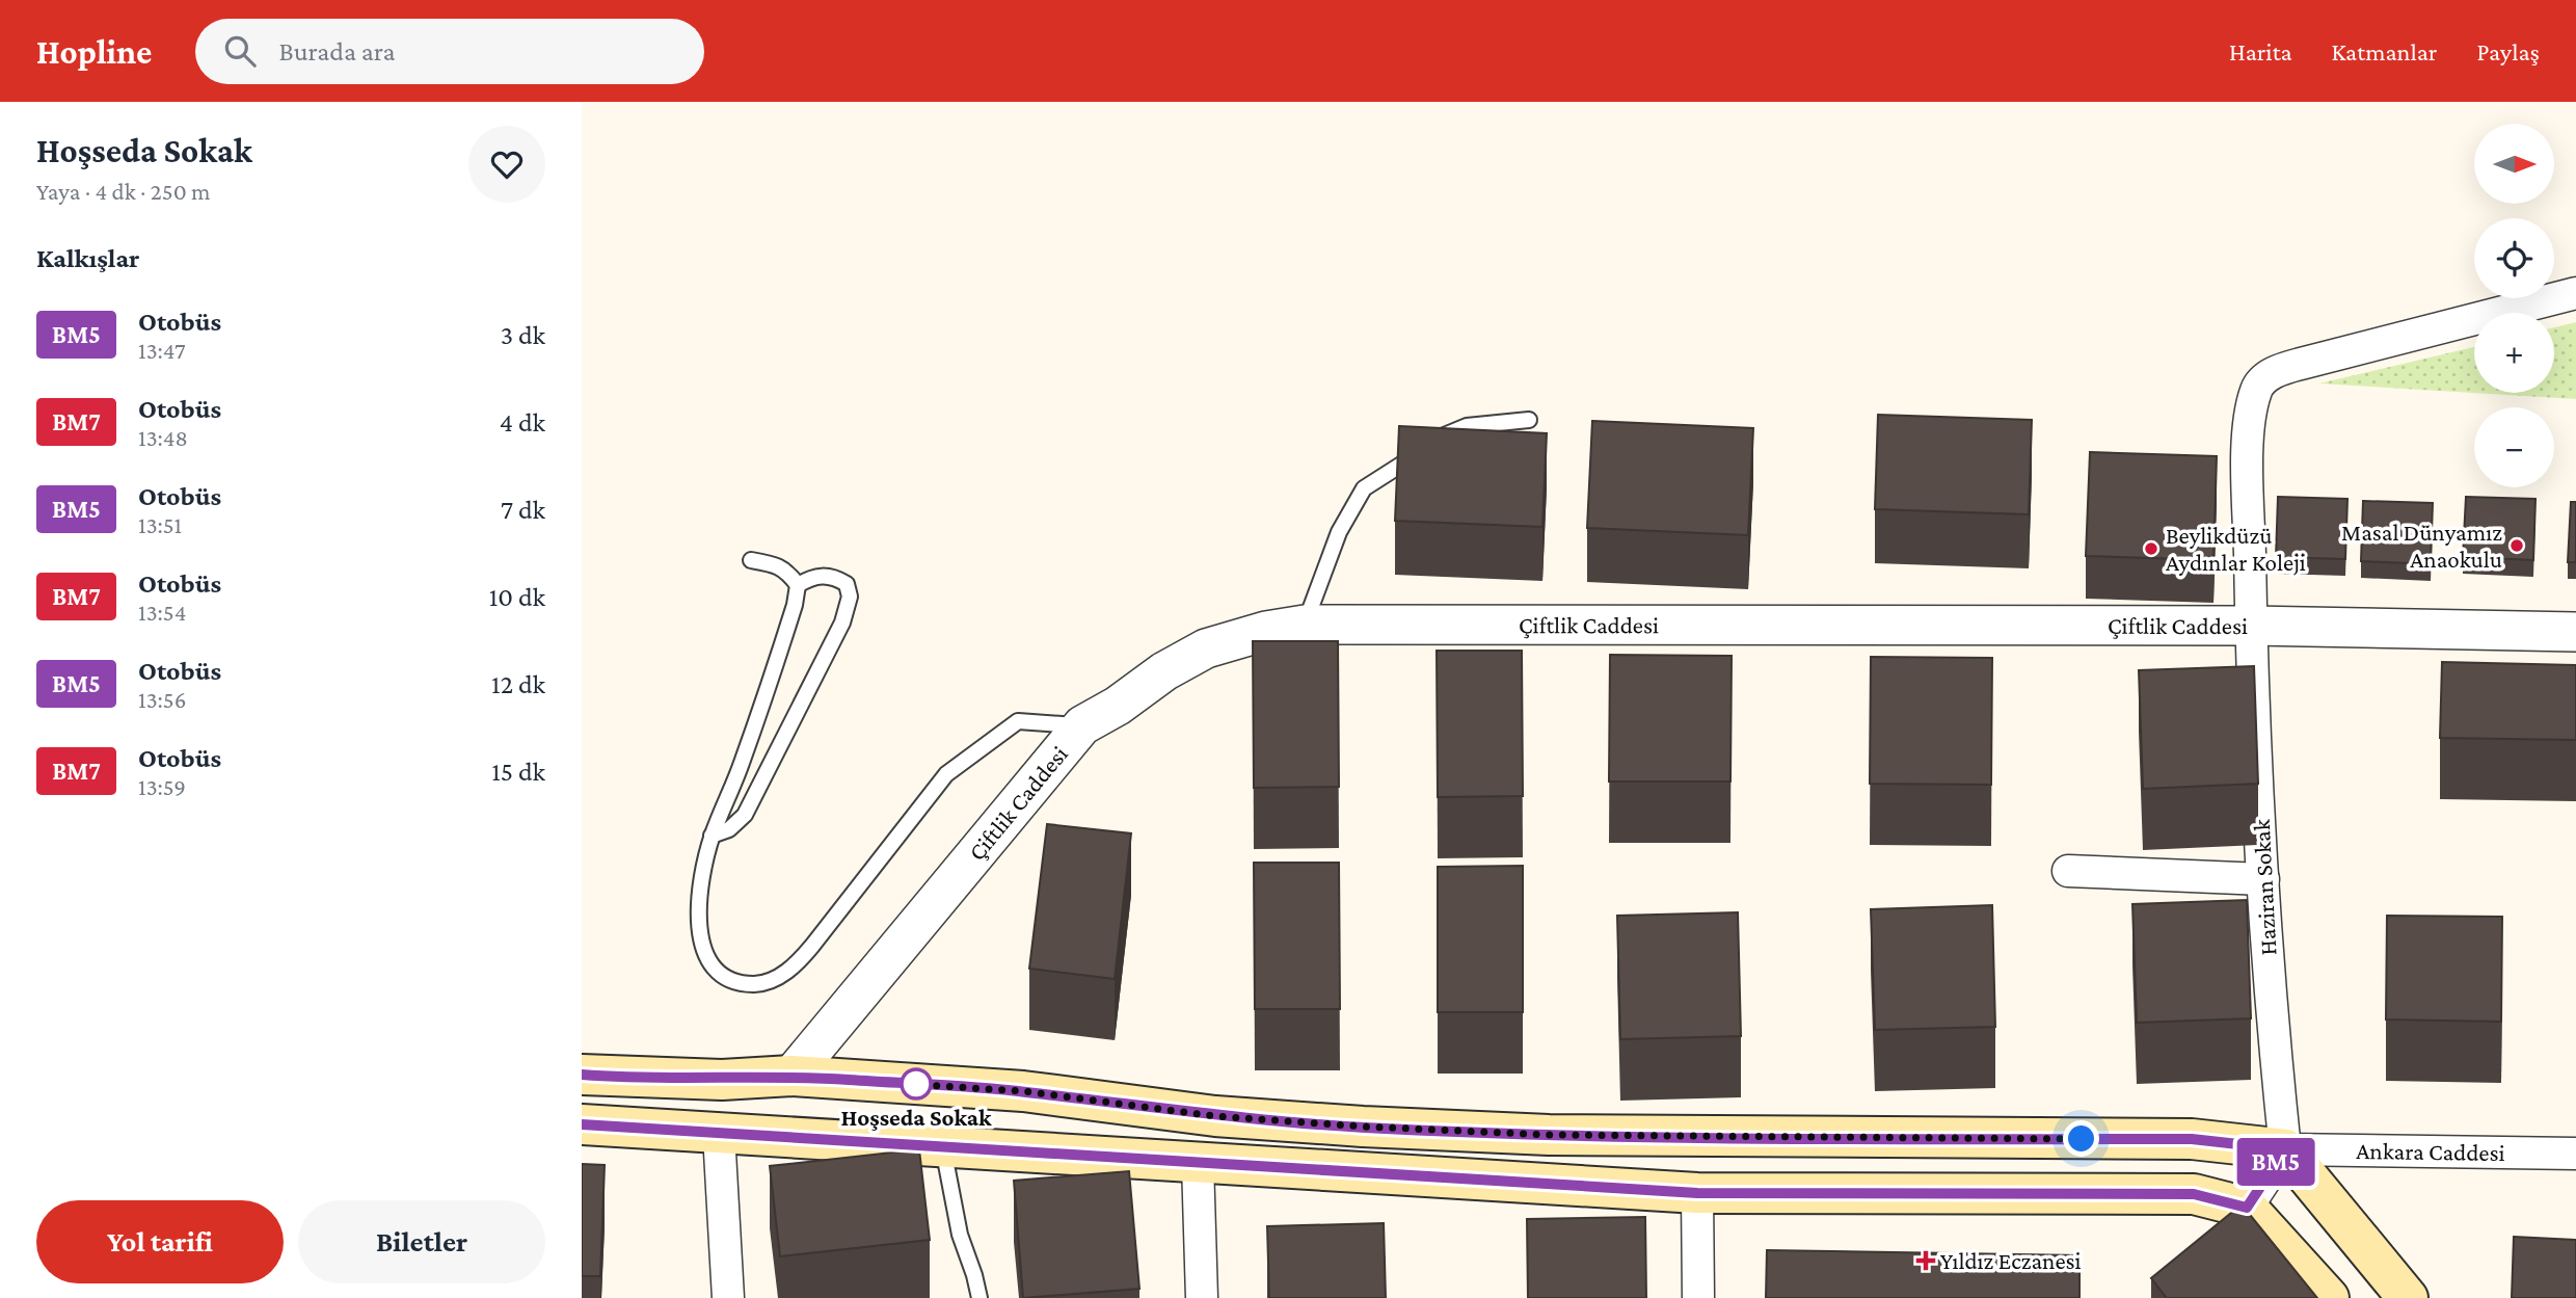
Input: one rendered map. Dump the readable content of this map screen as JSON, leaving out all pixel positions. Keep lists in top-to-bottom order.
{
  "streets": {
    "street": ["Çiftlik Caddesi", "Haziran Sokak", "Ankara Caddesi"]
  },
  "crossings": [
    ["Çiftlik Caddesi", "Haziran Sokak"],
    ["Haziran Sokak", "Ankara Caddesi"]
  ],
  "places": {
    "other": ["Masal Dünyamız Anaokulu", "Beylikdüzü Aydınlar Koleji", "Hoşseda Sokak"],
    "health": ["Yıldız Eczanesi"]
  },
  "lines": ["bus line BM5"],
  "north": "right",
  "page": {
    "header": "Hopline",
    "search": "Burada ara",
    "nav": ["Harita", "Katmanlar", "Paylaş"],
    "heading": [
      ["Hoşseda Sokak", "Yaya · 4 dk · 250 m"],
      "Kalkışlar"
    ],
    "on_map": "BM5",
    "map_buttons": ["+", "−"],
    "list": [
      {
        "mark": "BM5",
        "name": "Otobüs",
        "note": "13:47",
        "value": "3 dk"
      },
      {
        "mark": "BM7",
        "name": "Otobüs",
        "note": "13:48",
        "value": "4 dk"
      },
      {
        "mark": "BM5",
        "name": "Otobüs",
        "note": "13:51",
        "value": "7 dk"
      },
      {
        "mark": "BM7",
        "name": "Otobüs",
        "note": "13:54",
        "value": "10 dk"
      },
      {
        "mark": "BM5",
        "name": "Otobüs",
        "note": "13:56",
        "value": "12 dk"
      },
      {
        "mark": "BM7",
        "name": "Otobüs",
        "note": "13:59",
        "value": "15 dk"
      }
    ],
    "buttons": ["Yol tarifi", "Biletler"]
  }
}
